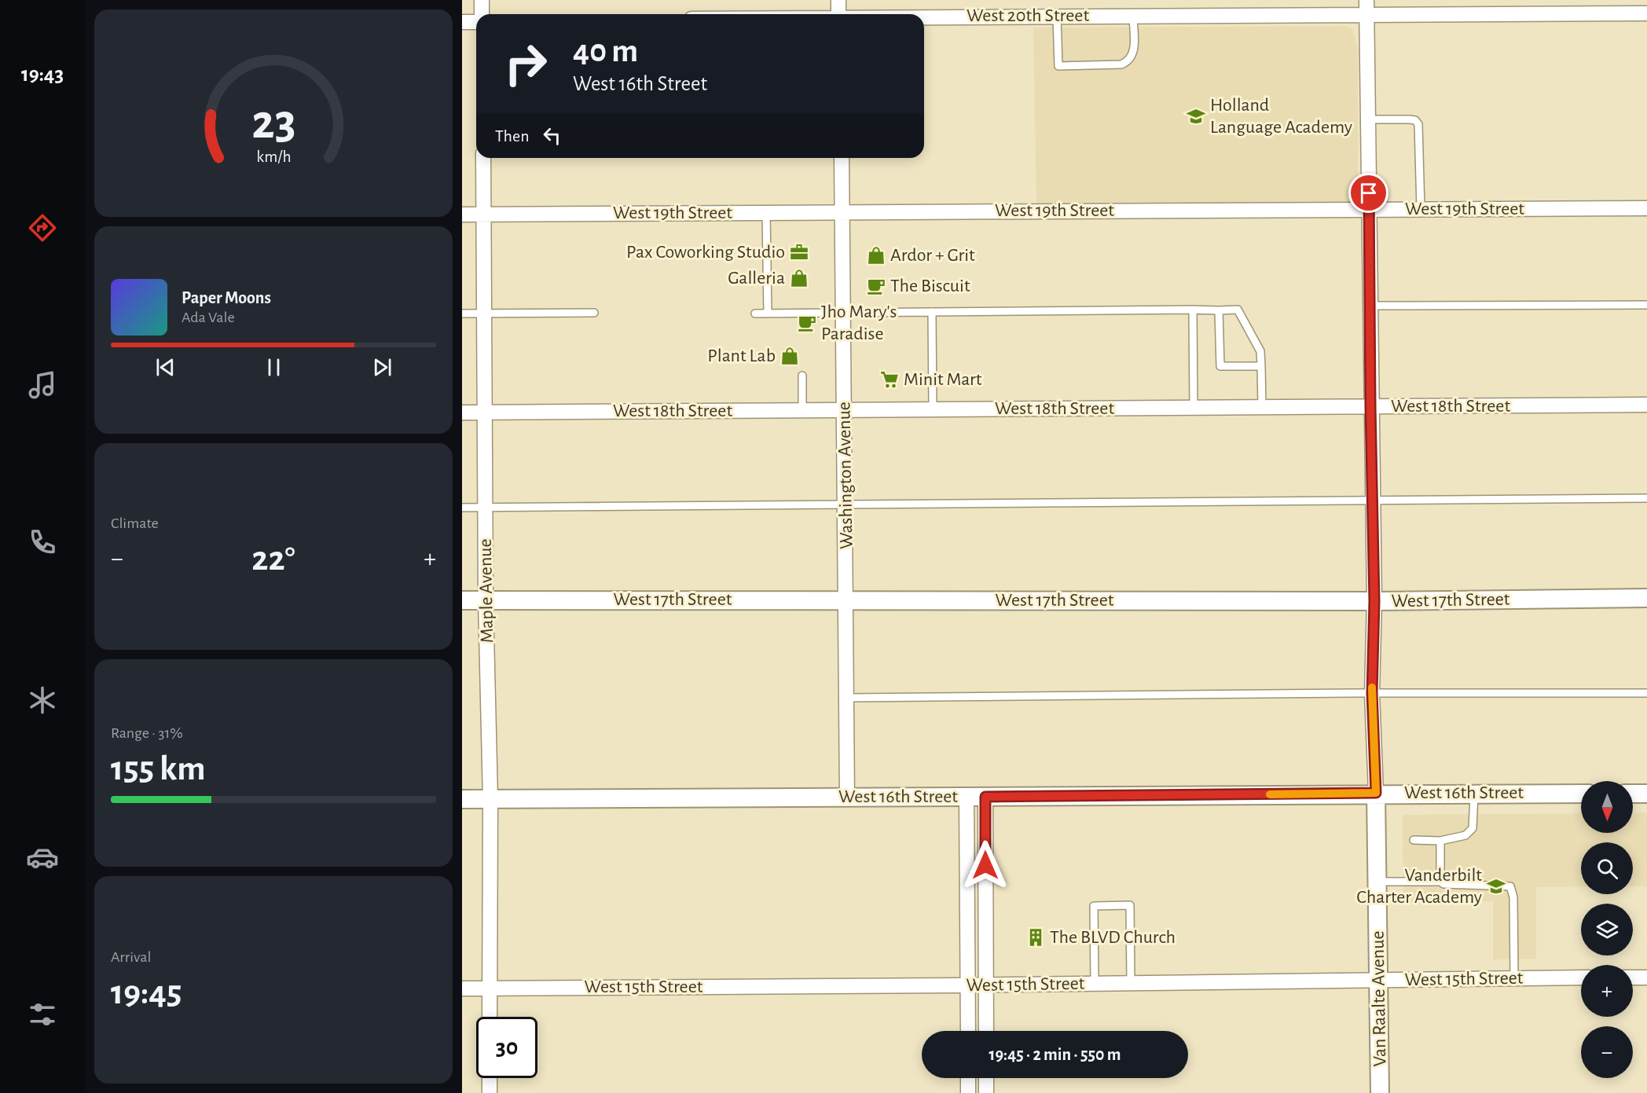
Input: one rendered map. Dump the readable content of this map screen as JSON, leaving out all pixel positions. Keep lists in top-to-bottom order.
{
  "streets": {
    "street": [
      "West 20th Street",
      "West 19th Street",
      "West 18th Street",
      "Washington Avenue",
      "Maple Avenue",
      "West 17th Street",
      "West 16th Street",
      "West 15th Street",
      "Van Raalte Avenue"
    ]
  },
  "crossings": [
    ["West 20th Street", "Van Raalte Avenue"],
    ["West 19th Street", "Washington Avenue"],
    ["West 19th Street", "Maple Avenue"],
    ["West 19th Street", "Van Raalte Avenue"],
    ["West 18th Street", "Washington Avenue"],
    ["West 18th Street", "Maple Avenue"],
    ["West 18th Street", "Van Raalte Avenue"],
    ["Washington Avenue", "West 17th Street"],
    ["Washington Avenue", "West 16th Street"],
    ["Maple Avenue", "West 17th Street"],
    ["Maple Avenue", "West 16th Street"],
    ["Maple Avenue", "West 15th Street"],
    ["West 17th Street", "Van Raalte Avenue"],
    ["West 16th Street", "Van Raalte Avenue"],
    ["West 15th Street", "Van Raalte Avenue"]
  ],
  "places": {
    "school or university": ["Holland Language Academy", "Vanderbilt Charter Academy"],
    "office": ["Pax Coworking Studio"],
    "shop": ["Ardor + Grit", "Galleria", "Plant Lab"],
    "cafe": ["The Biscuit", "Jho Mary's Paradise"],
    "supermarket": ["Minit Mart"],
    "building": ["The BLVD Church"]
  },
  "north": "bottom",
  "page": {
    "tabs": "19:43",
    "turn": ["40 m", "West 16th Street"],
    "then": "Then",
    "song": ["Paper Moons", "Ada Vale"],
    "tile": [
      "Climate",
      ["Range · 31%", "155 km"],
      ["Arrival", "19:45"]
    ],
    "heat": ["−", "22°", "+"],
    "map_buttons": ["+", "−"],
    "limit": "30",
    "trip": "19:45 · 2 min · 550 m",
    "gauge": ["23", "km/h"]
  }
}
